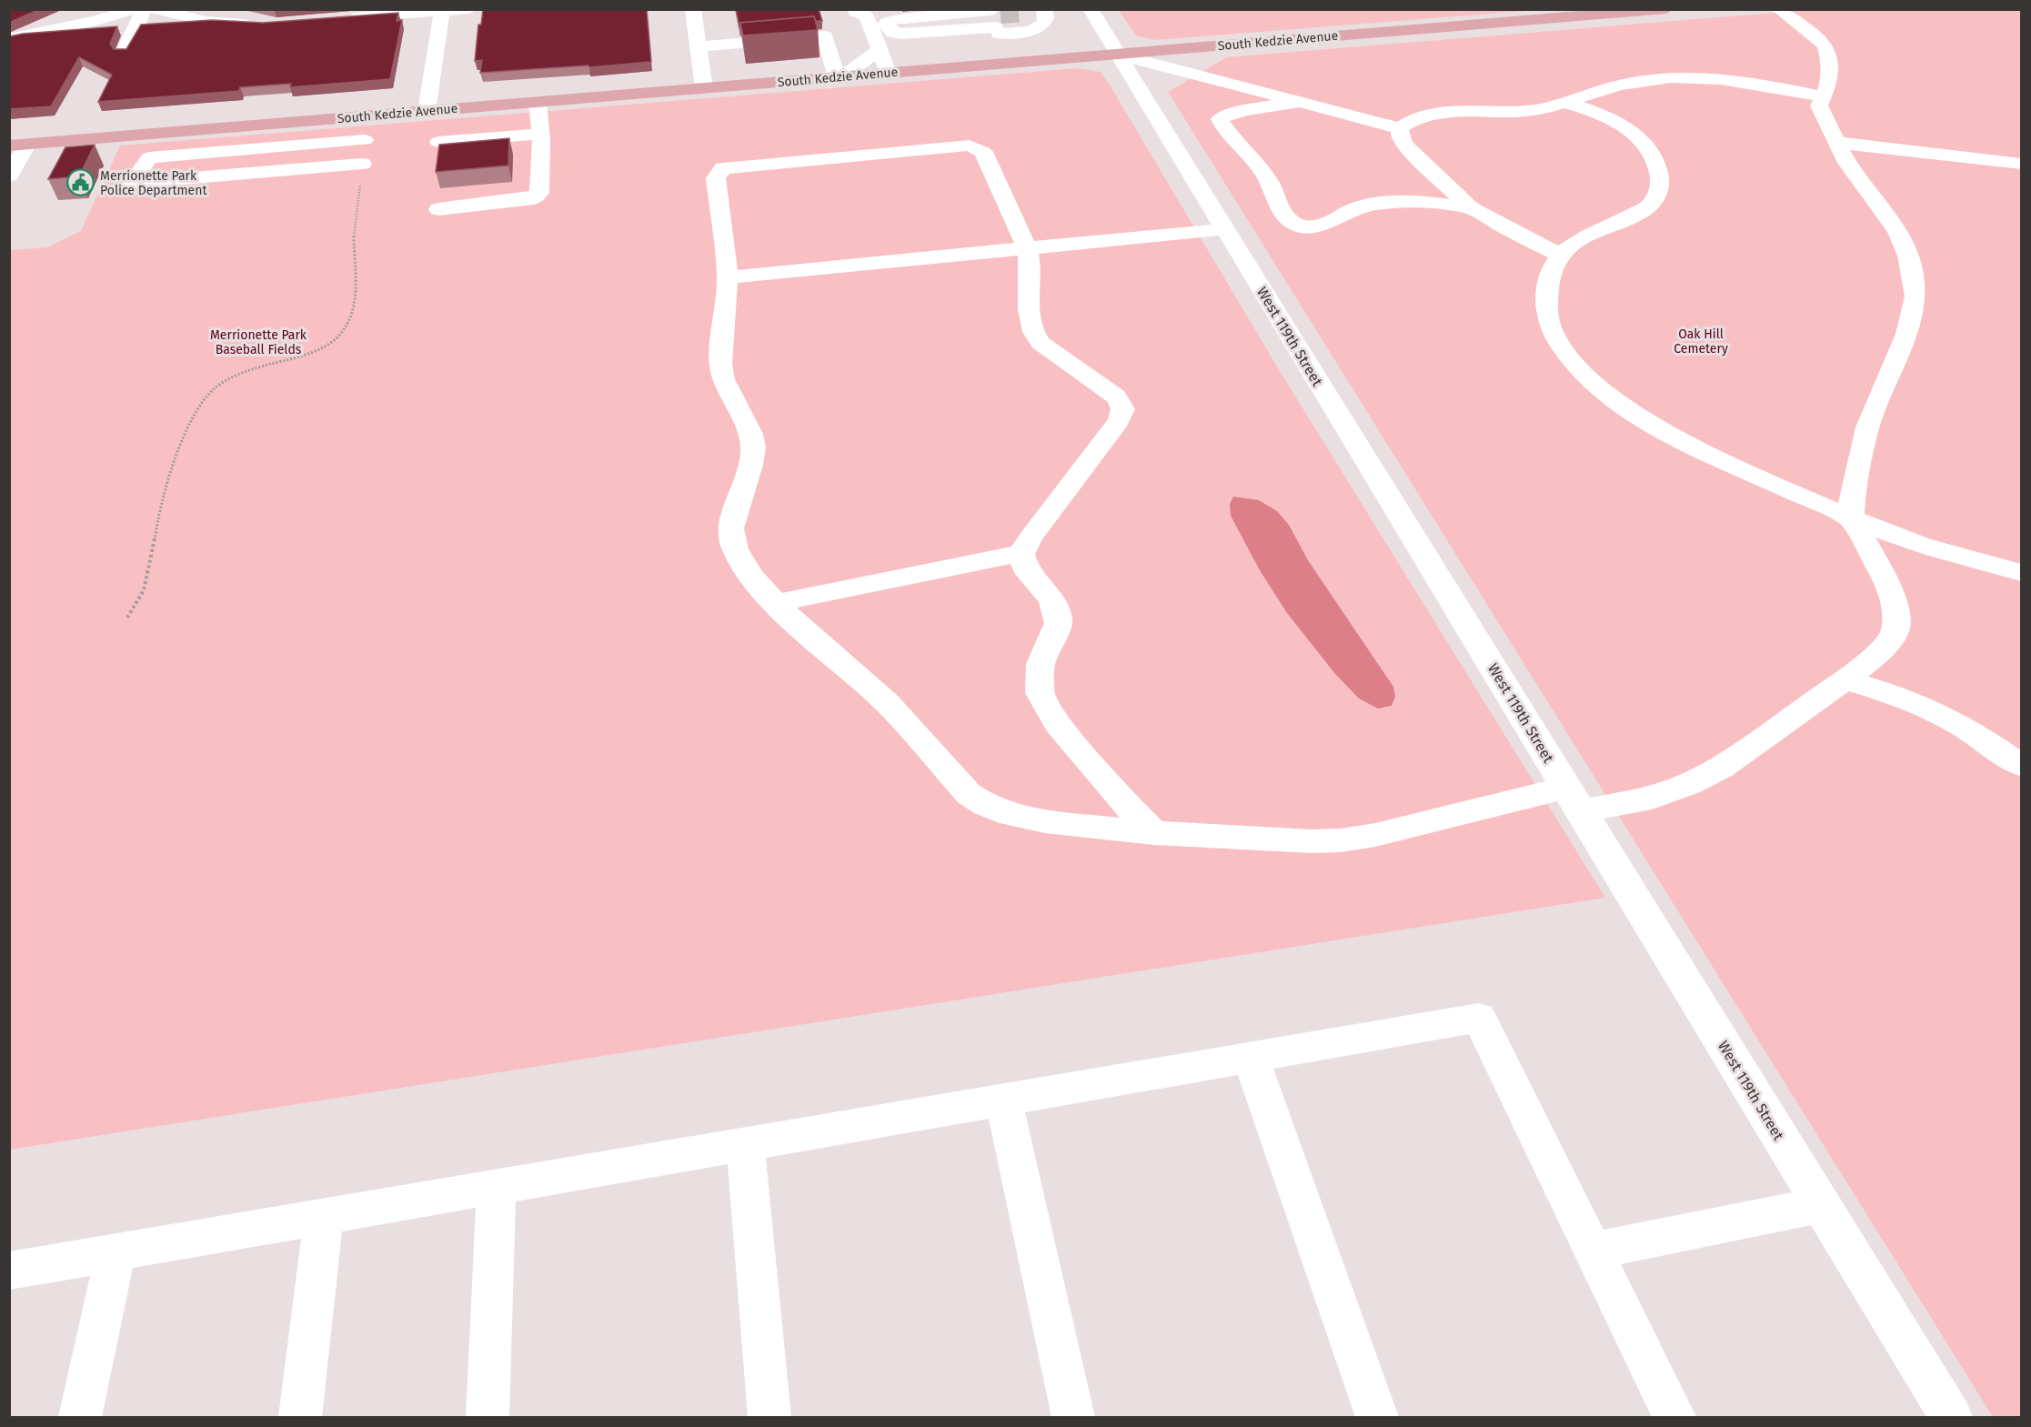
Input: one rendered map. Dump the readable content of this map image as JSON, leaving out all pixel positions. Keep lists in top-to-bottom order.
{
  "streets": {
    "main road": ["South Kedzie Avenue"],
    "street": ["West 119th Street"]
  },
  "crossings": [
    ["South Kedzie Avenue", "West 119th Street"]
  ],
  "parks": ["Oak Hill Cemetery", "Merrionette Park Baseball Fields"],
  "places": {
    "public building": ["Merrionette Park Police Department"]
  }
}
